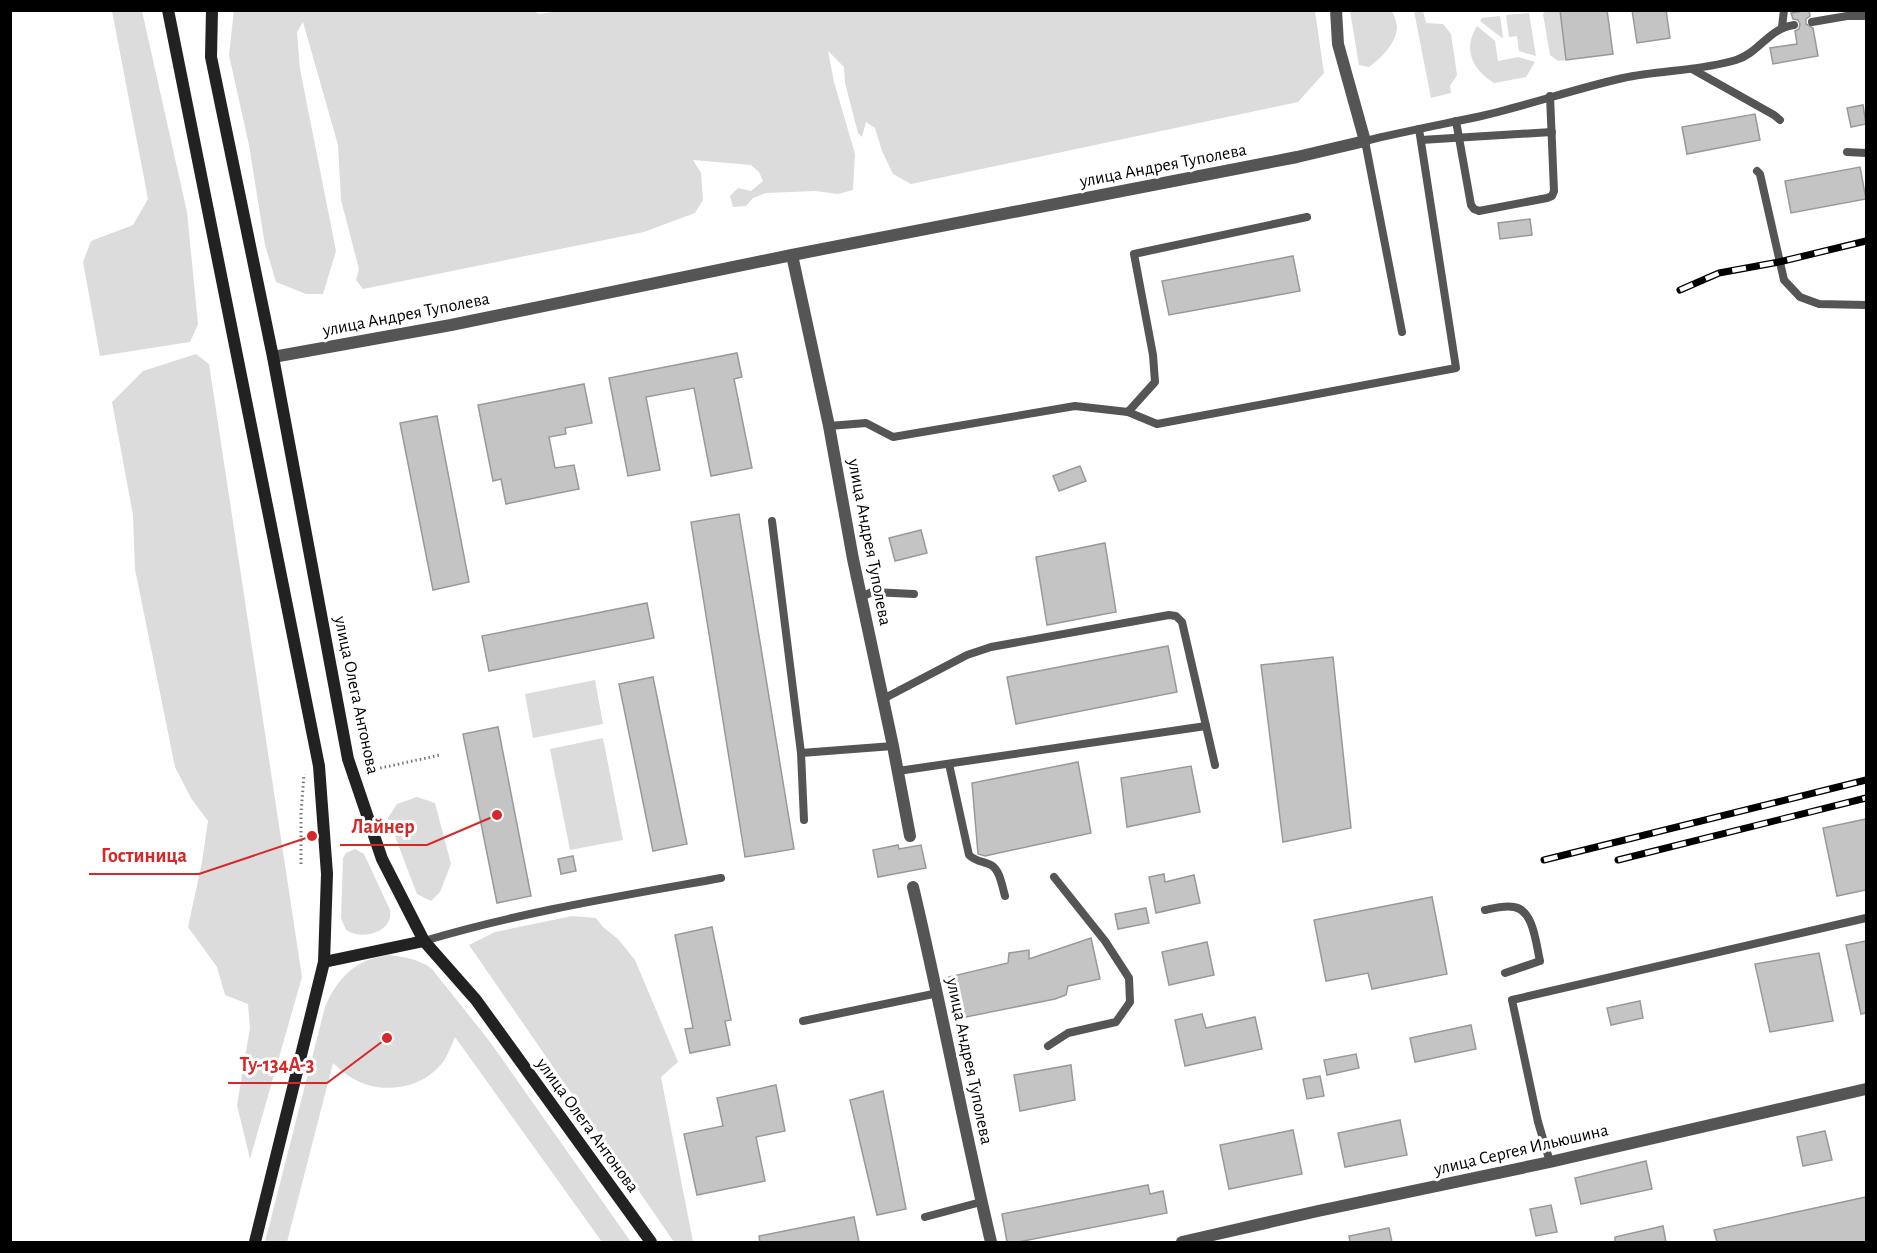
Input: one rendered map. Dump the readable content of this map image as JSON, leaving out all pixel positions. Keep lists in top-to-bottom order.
{
  "streets": {
    "street": ["улица Андрея Туполева", "улица Олега Антонова", "улица Сергея Ильюшина"]
  },
  "crossings": [
    ["улица Андрея Туполева", "улица Олега Антонова"]
  ],
  "places": ["Лайнер", "Гостиница", "Ту-134А-3"]
}
